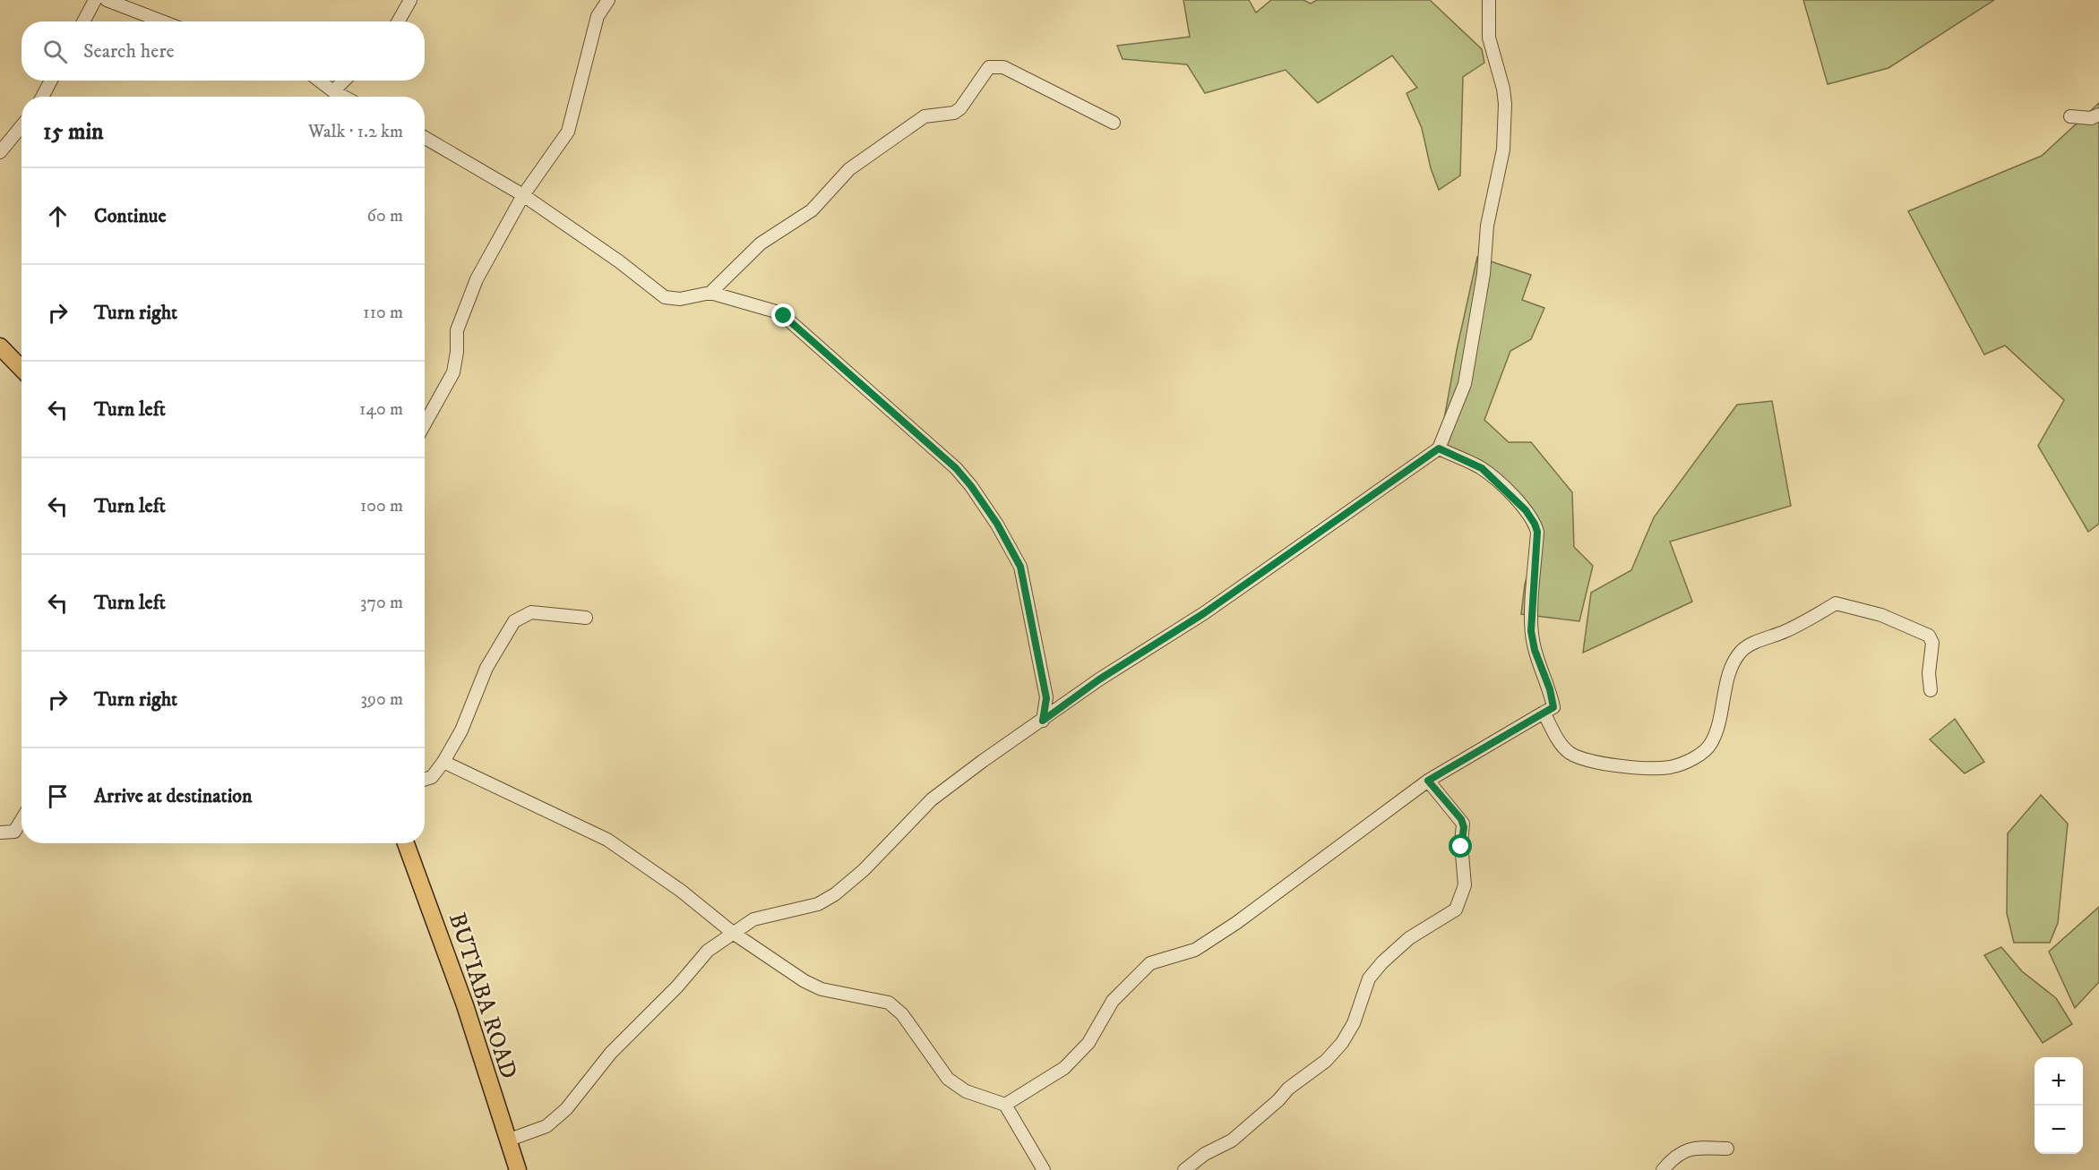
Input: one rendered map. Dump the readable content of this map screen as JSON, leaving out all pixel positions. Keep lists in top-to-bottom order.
{
  "streets": {
    "main road": ["BUTIABA ROAD"]
  },
  "page": {
    "search": "Search here",
    "heading": ["15 min", "Walk · 1.2 km"],
    "list": [
      ["Continue", "60 m"],
      ["Turn right", "110 m"],
      ["Turn left", "140 m"],
      ["Turn left", "100 m"],
      ["Turn left", "370 m"],
      ["Turn right", "390 m"],
      "Arrive at destination"
    ],
    "map_buttons": ["+", "−"]
  }
}
